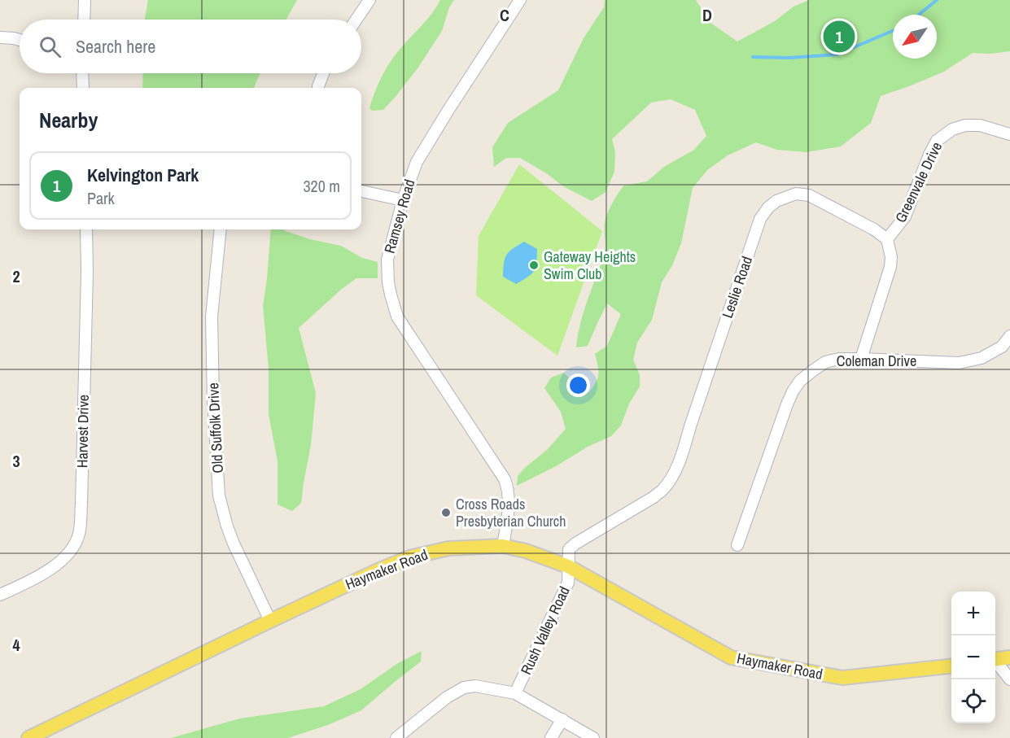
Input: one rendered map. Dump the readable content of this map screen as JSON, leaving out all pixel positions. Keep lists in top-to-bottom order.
{
  "streets": {
    "main road": ["Haymaker Road"],
    "street": [
      "Greenvale Drive",
      "Ramsey Road",
      "Leslie Road",
      "Coleman Drive",
      "Old Suffolk Drive",
      "Harvest Drive",
      "Rush Valley Road"
    ]
  },
  "crossings": [
    ["Greenvale Drive", "Leslie Road"],
    ["Ramsey Road", "Haymaker Road"],
    ["Leslie Road", "Haymaker Road"],
    ["Leslie Road", "Rush Valley Road"],
    ["Old Suffolk Drive", "Haymaker Road"],
    ["Haymaker Road", "Rush Valley Road"]
  ],
  "places": ["Gateway Heights Swim Club", "Cross Roads Presbyterian Church"],
  "north": "bottom left",
  "page": {
    "pins": "1",
    "search": "Search here",
    "heading": "Nearby",
    "list": [
      {
        "mark": "1",
        "name": "Kelvington Park",
        "note": "Park",
        "value": "320 m"
      }
    ],
    "map_buttons": ["+", "−"]
  },
  "grid": {
    "columns": ["C", "D"],
    "rows": ["2", "3", "4"]
  }
}
